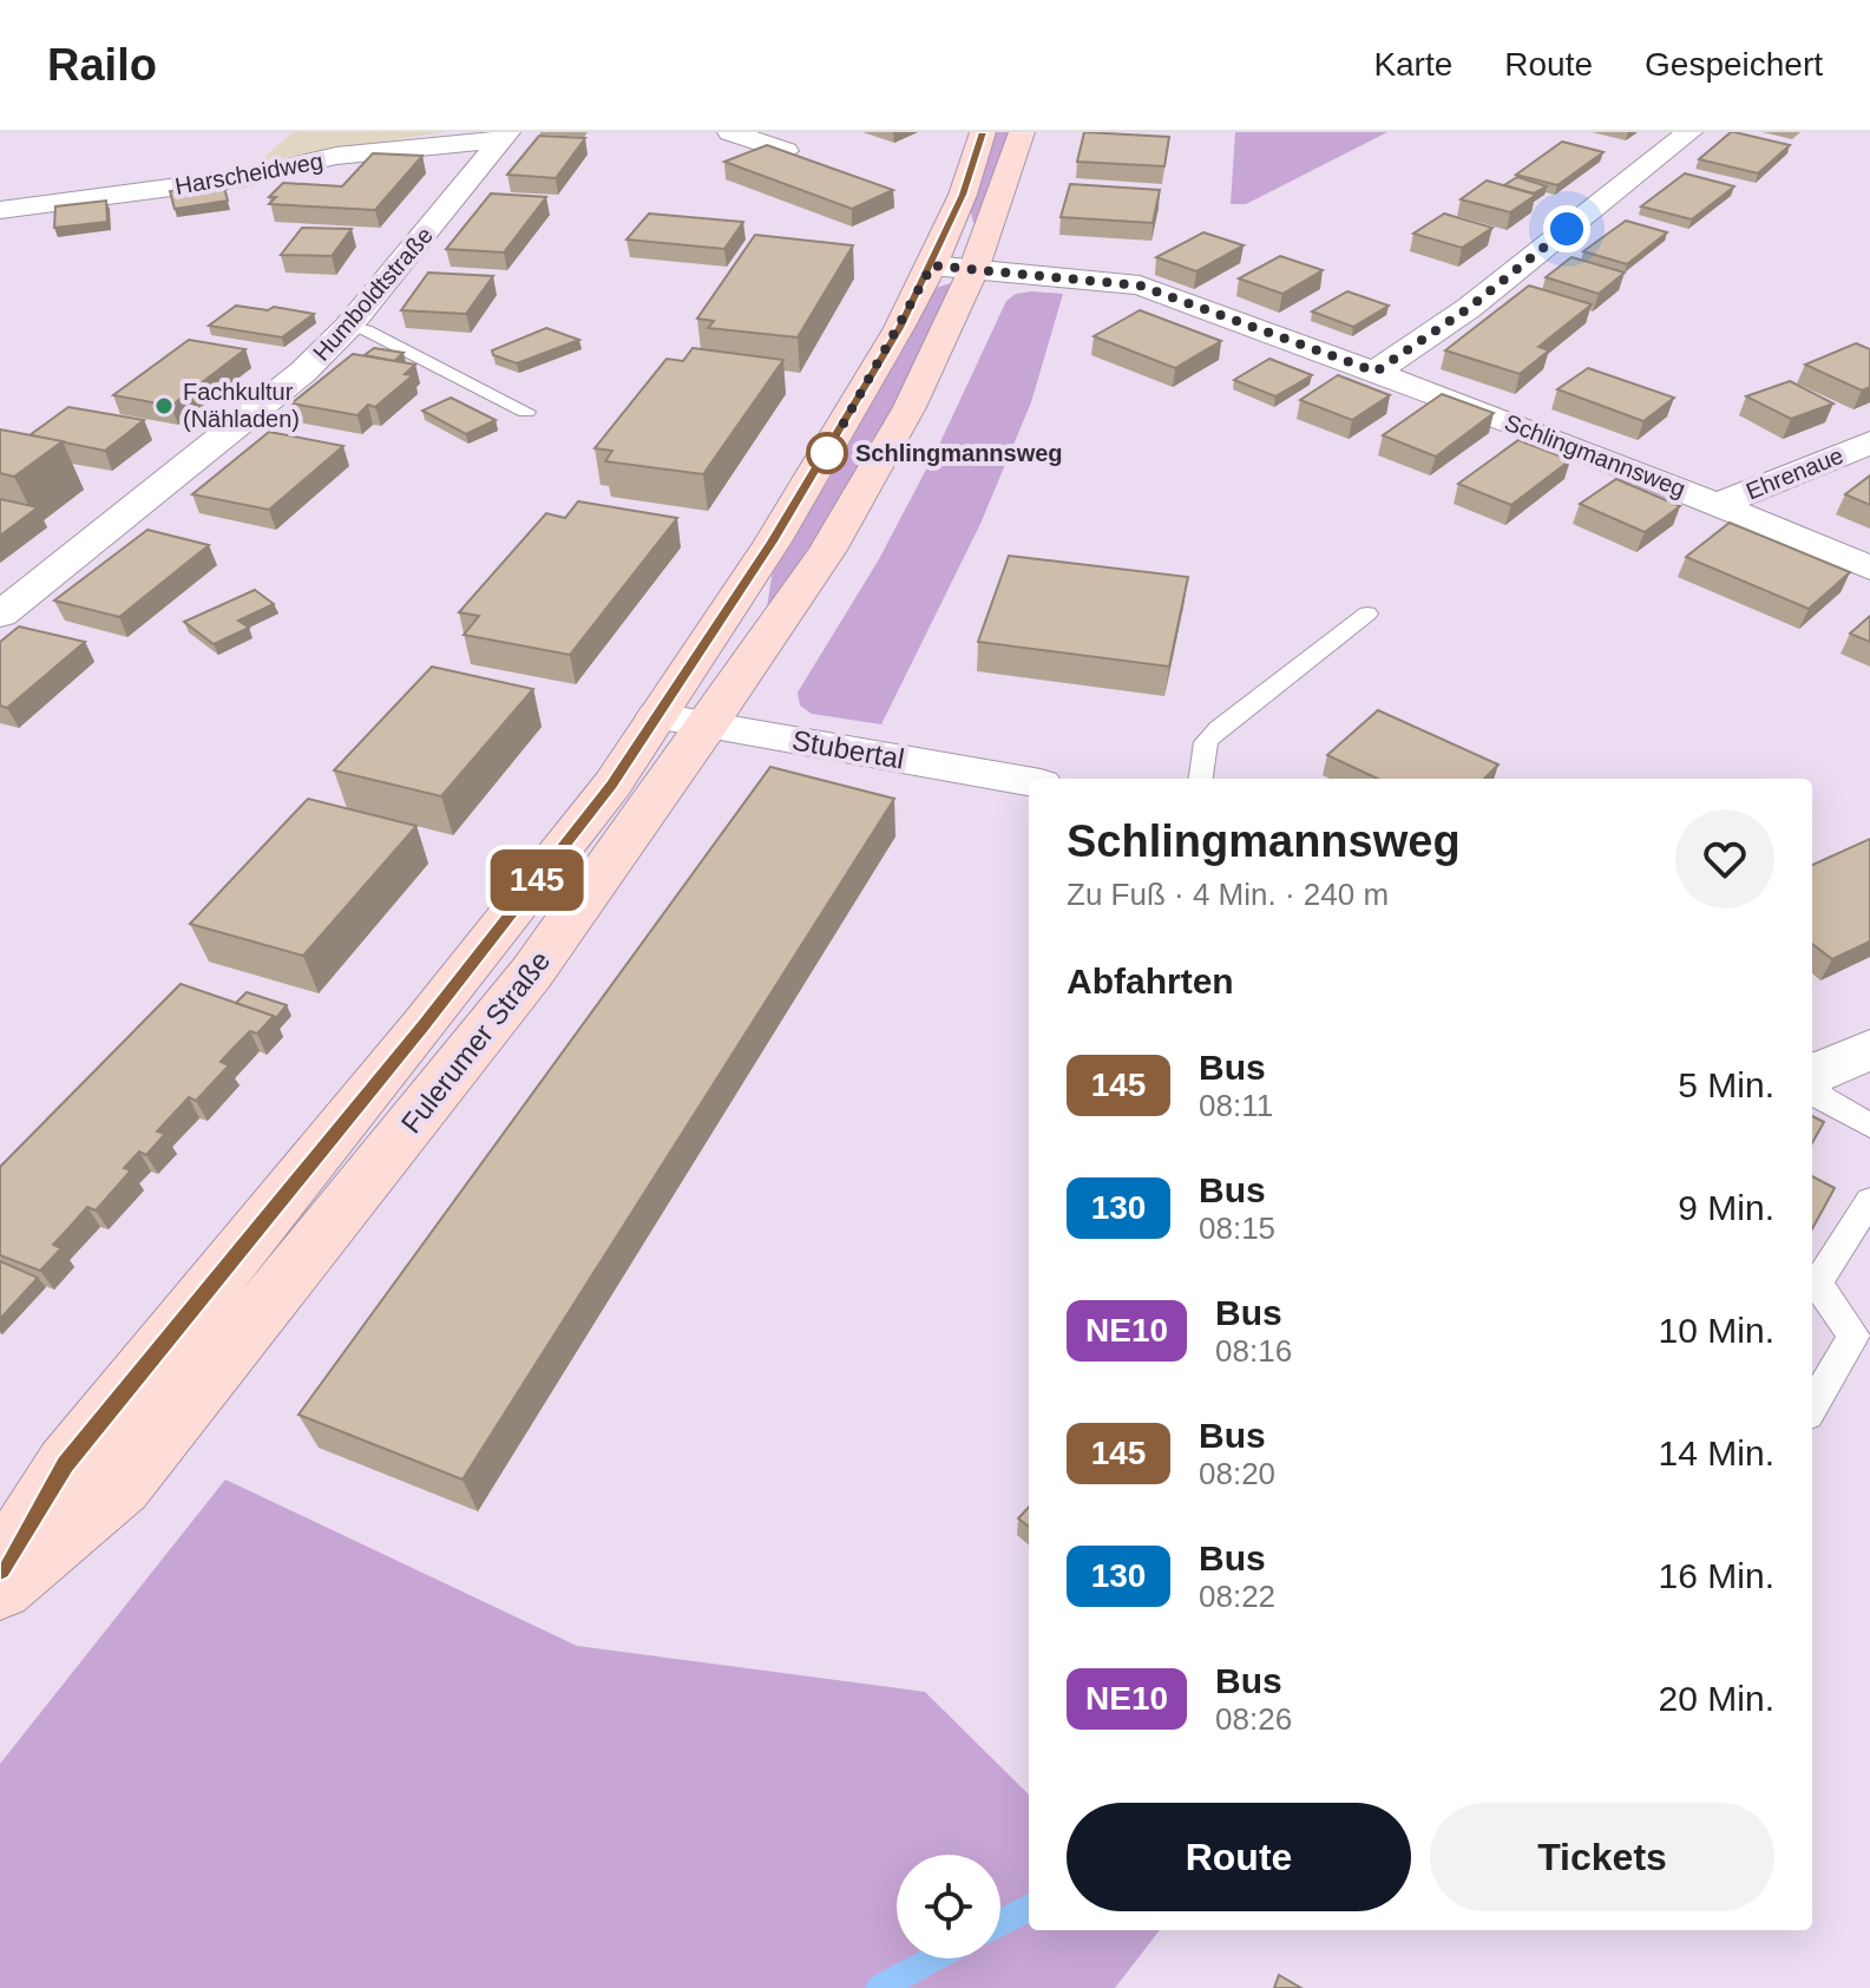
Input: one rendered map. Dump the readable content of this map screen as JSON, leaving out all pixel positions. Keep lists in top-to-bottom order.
{
  "streets": {
    "main road": ["Fulerumer Straße"],
    "street": [
      "Harscheidweg",
      "Humboldtstraße",
      "Schlingmannsweg",
      "Ehrenaue",
      "Stubertal"
    ]
  },
  "crossings": [
    ["Harscheidweg", "Humboldtstraße"],
    ["Schlingmannsweg", "Ehrenaue"],
    ["Schlingmannsweg", "Fulerumer Straße"],
    ["Stubertal", "Fulerumer Straße"]
  ],
  "places": ["Fachkultur (Nähladen)", "Schlingmannsweg"],
  "lines": ["bus line 145"],
  "page": {
    "header": "Railo",
    "nav": ["Karte", "Route", "Gespeichert"],
    "on_map": "145",
    "heading": [
      ["Schlingmannsweg", "Zu Fuß · 4 Min. · 240 m"],
      "Abfahrten"
    ],
    "list": [
      {
        "mark": "145",
        "name": "Bus",
        "note": "08:11",
        "value": "5 Min."
      },
      {
        "mark": "130",
        "name": "Bus",
        "note": "08:15",
        "value": "9 Min."
      },
      {
        "mark": "NE10",
        "name": "Bus",
        "note": "08:16",
        "value": "10 Min."
      },
      {
        "mark": "145",
        "name": "Bus",
        "note": "08:20",
        "value": "14 Min."
      },
      {
        "mark": "130",
        "name": "Bus",
        "note": "08:22",
        "value": "16 Min."
      },
      {
        "mark": "NE10",
        "name": "Bus",
        "note": "08:26",
        "value": "20 Min."
      }
    ],
    "buttons": ["Route", "Tickets"]
  }
}
